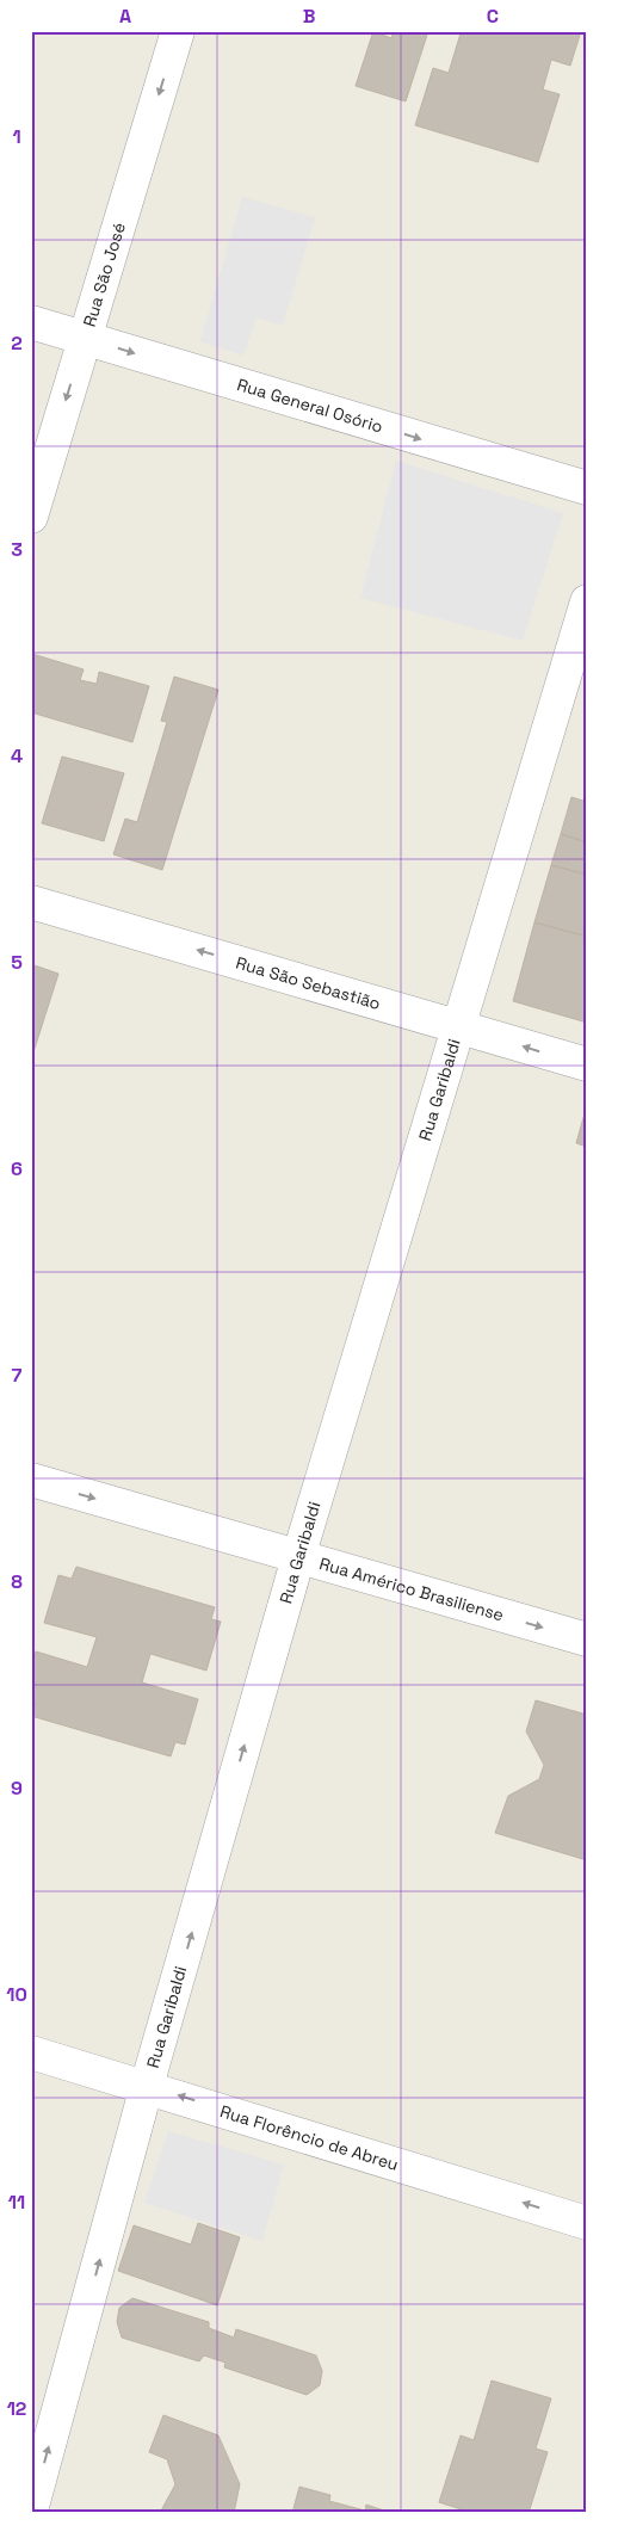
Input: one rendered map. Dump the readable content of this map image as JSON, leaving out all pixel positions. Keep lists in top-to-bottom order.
{
  "streets": {
    "street": [
      "Rua São José",
      "Rua General Osório",
      "Rua São Sebastião",
      "Rua Garibaldi",
      "Rua Américo Brasiliense",
      "Rua Florêncio de Abreu"
    ]
  },
  "crossings": [
    ["Rua São José", "Rua General Osório"],
    ["Rua São Sebastião", "Rua Garibaldi"],
    ["Rua Garibaldi", "Rua Américo Brasiliense"],
    ["Rua Garibaldi", "Rua Florêncio de Abreu"]
  ],
  "one_way": [
    "Rua São José",
    "Rua General Osório",
    "Rua São Sebastião",
    "Rua Garibaldi",
    "Rua Américo Brasiliense",
    "Rua Florêncio de Abreu"
  ],
  "grid": {
    "columns": ["A", "B", "C"],
    "rows": [
      "1",
      "2",
      "3",
      "4",
      "5",
      "6",
      "7",
      "8",
      "9",
      "10",
      "11",
      "12"
    ]
  }
}
